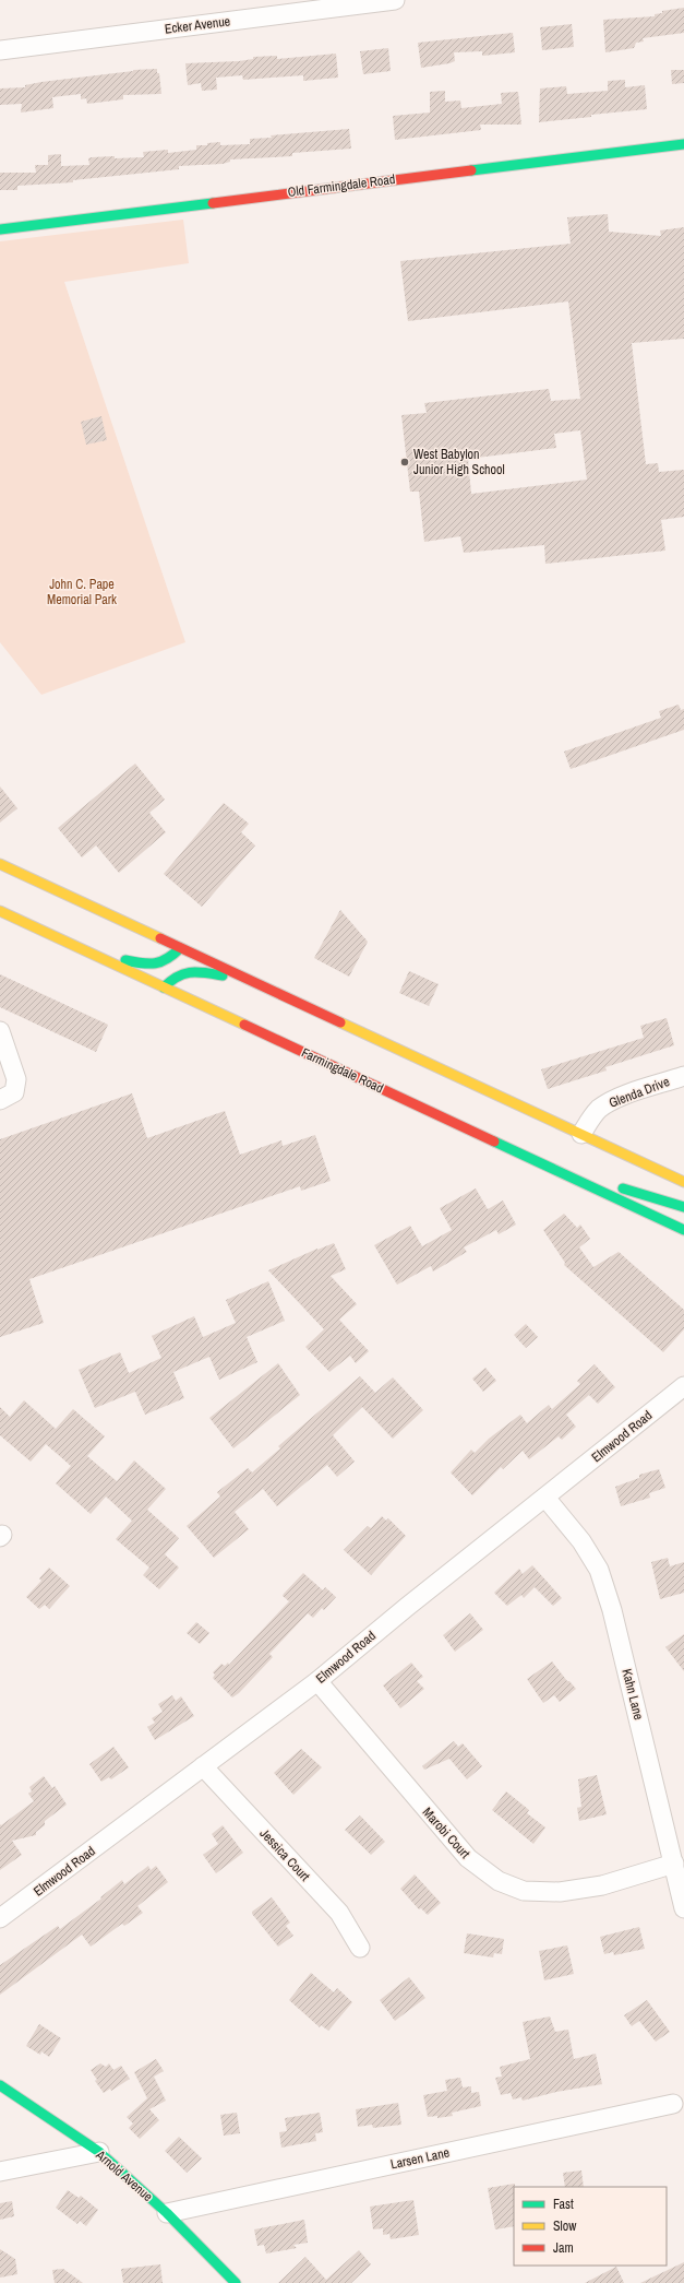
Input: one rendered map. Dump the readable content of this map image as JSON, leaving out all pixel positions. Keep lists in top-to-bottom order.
{
  "streets": {
    "main road": ["Old Farmingdale Road", "Farmingdale Road", "Arnold Avenue"],
    "street": [
      "Ecker Avenue",
      "Glenda Drive",
      "Elmwood Road",
      "Kahn Lane",
      "Marobi Court",
      "Jessica Court",
      "Larsen Lane"
    ]
  },
  "crossings": [
    ["Elmwood Road", "Kahn Lane"],
    ["Elmwood Road", "Marobi Court"],
    ["Elmwood Road", "Jessica Court"],
    ["Kahn Lane", "Marobi Court"],
    ["Larsen Lane", "Arnold Avenue"]
  ],
  "parks": ["John C. Pape Memorial Park"],
  "places": ["West Babylon Junior High School"],
  "legend": ["Fast", "Slow", "Jam"]
}
